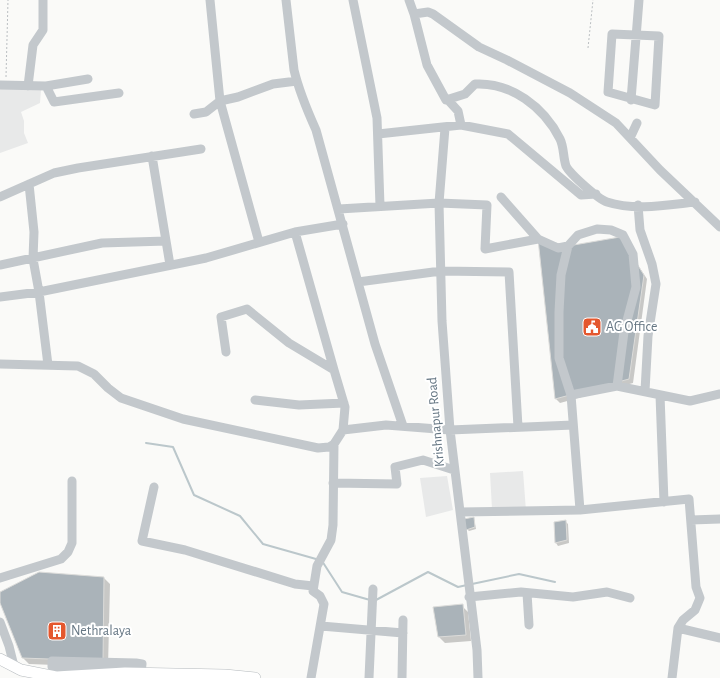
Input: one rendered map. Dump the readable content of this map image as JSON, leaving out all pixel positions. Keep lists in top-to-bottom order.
{
  "streets": {
    "street": ["Krishnapur Road"]
  },
  "places": {
    "public building": ["AG Office"],
    "building": ["Nethralaya"]
  }
}
